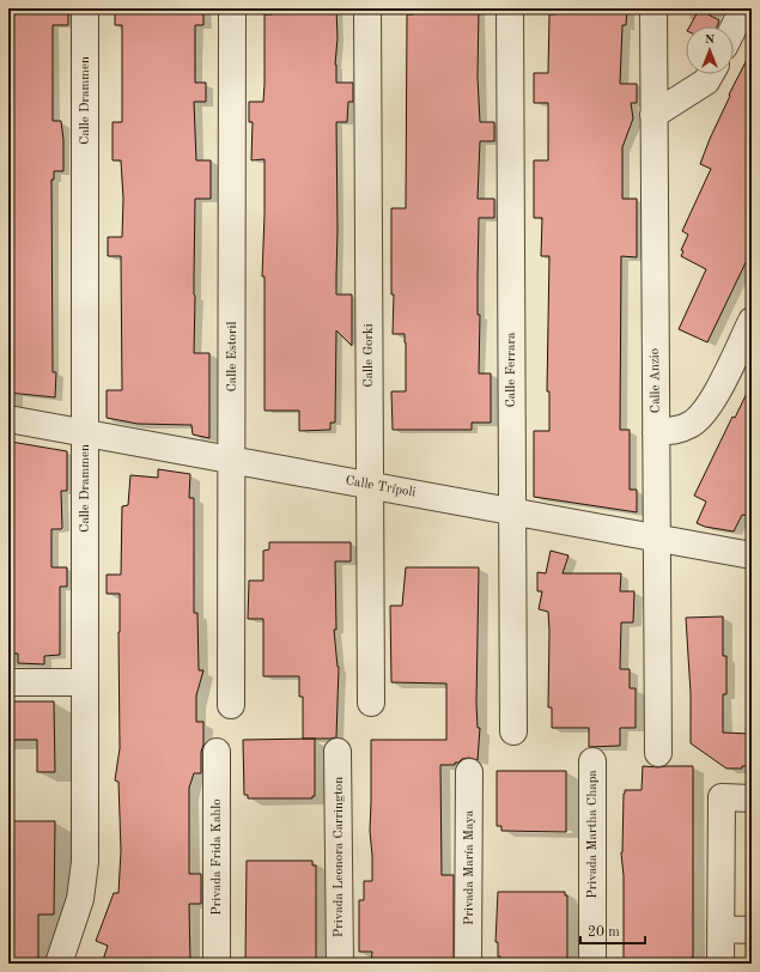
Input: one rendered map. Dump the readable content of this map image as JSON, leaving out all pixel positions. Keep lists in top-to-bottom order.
{
  "streets": {
    "street": [
      "Calle Drammen",
      "Calle Gorki",
      "Calle Estoril",
      "Calle Ferrara",
      "Calle Anzio",
      "Calle Trípoli",
      "Privada Martha Chapa",
      "Privada Frida Kahlo",
      "Privada Leonora Carrington",
      "Privada María Maya"
    ]
  },
  "crossings": [
    ["Calle Drammen", "Calle Trípoli"],
    ["Calle Gorki", "Calle Trípoli"],
    ["Calle Estoril", "Calle Trípoli"],
    ["Calle Ferrara", "Calle Trípoli"],
    ["Calle Anzio", "Calle Trípoli"]
  ],
  "scale_bar": "20 m",
  "north": "top"
}
